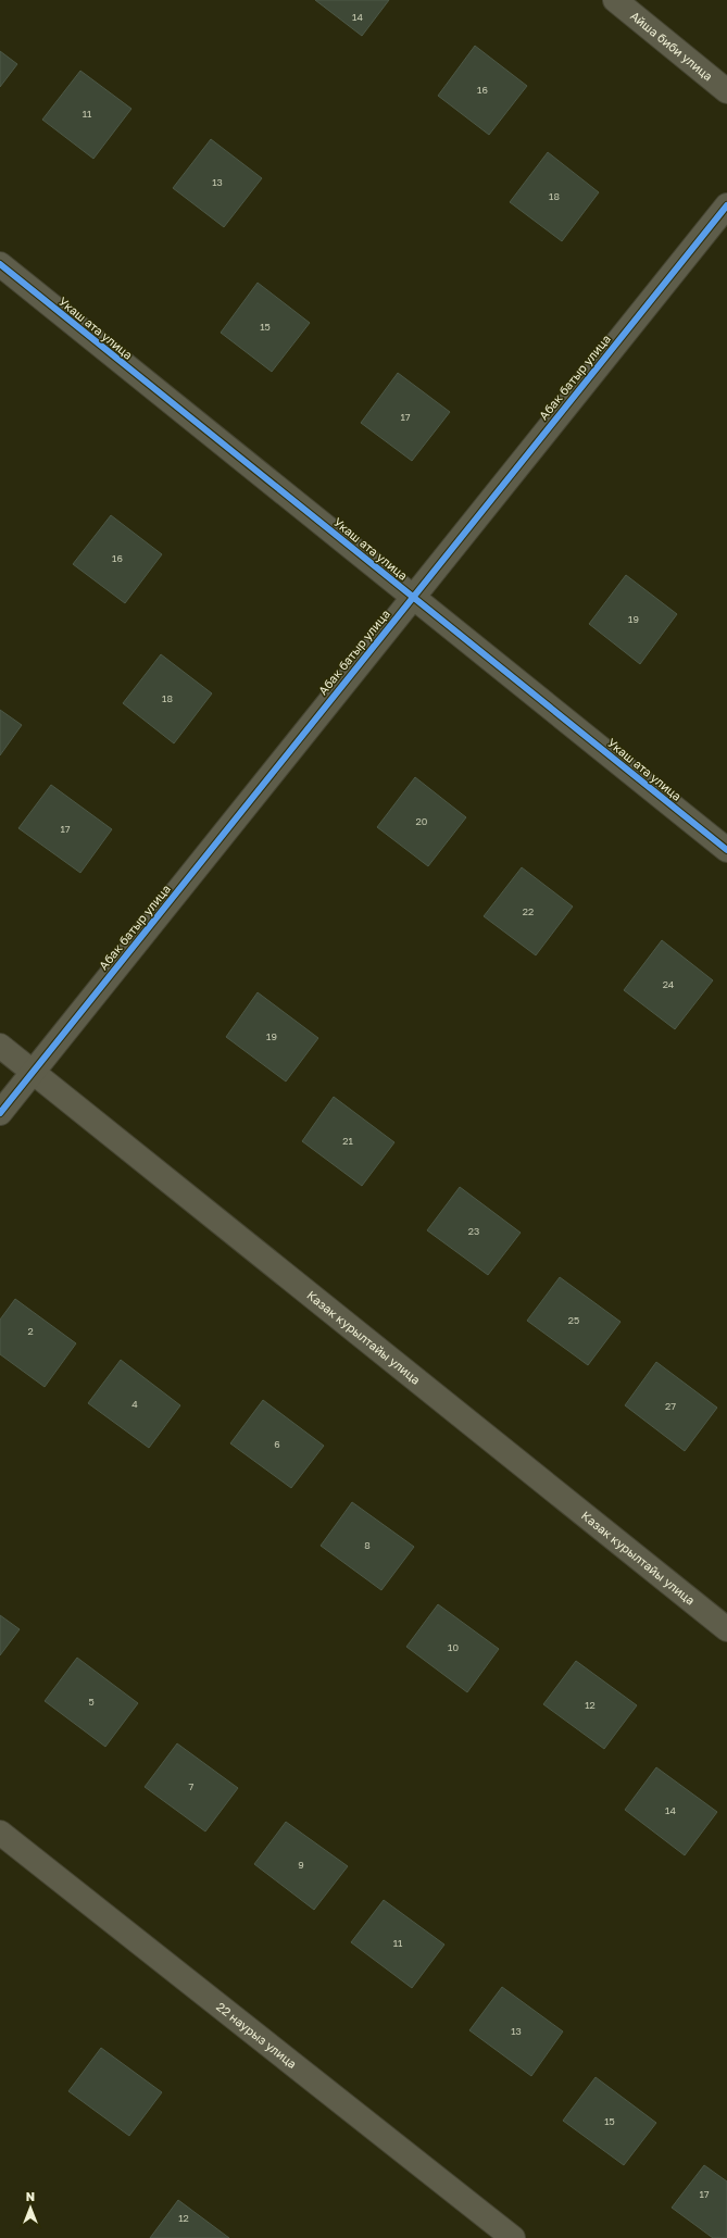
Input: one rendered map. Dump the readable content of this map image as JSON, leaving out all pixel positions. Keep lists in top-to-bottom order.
{
  "streets": {
    "street": [
      "Айша биби улица",
      "Укаш ата улица",
      "Абак батыр улица",
      "Казак курылтайы улица",
      "22 наурыз улица"
    ]
  },
  "crossings": [
    ["Укаш ата улица", "Абак батыр улица"],
    ["Абак батыр улица", "Казак курылтайы улица"]
  ],
  "house_numbers": [
    "14",
    "16",
    "11",
    "13",
    "18",
    "15",
    "17",
    "16",
    "19",
    "18",
    "20",
    "17",
    "22",
    "24",
    "19",
    "21",
    "23",
    "25",
    "2",
    "4",
    "27",
    "6",
    "8",
    "10",
    "5",
    "12",
    "7",
    "14",
    "9",
    "11",
    "13",
    "15",
    "17",
    "12"
  ],
  "north": "top"
}
